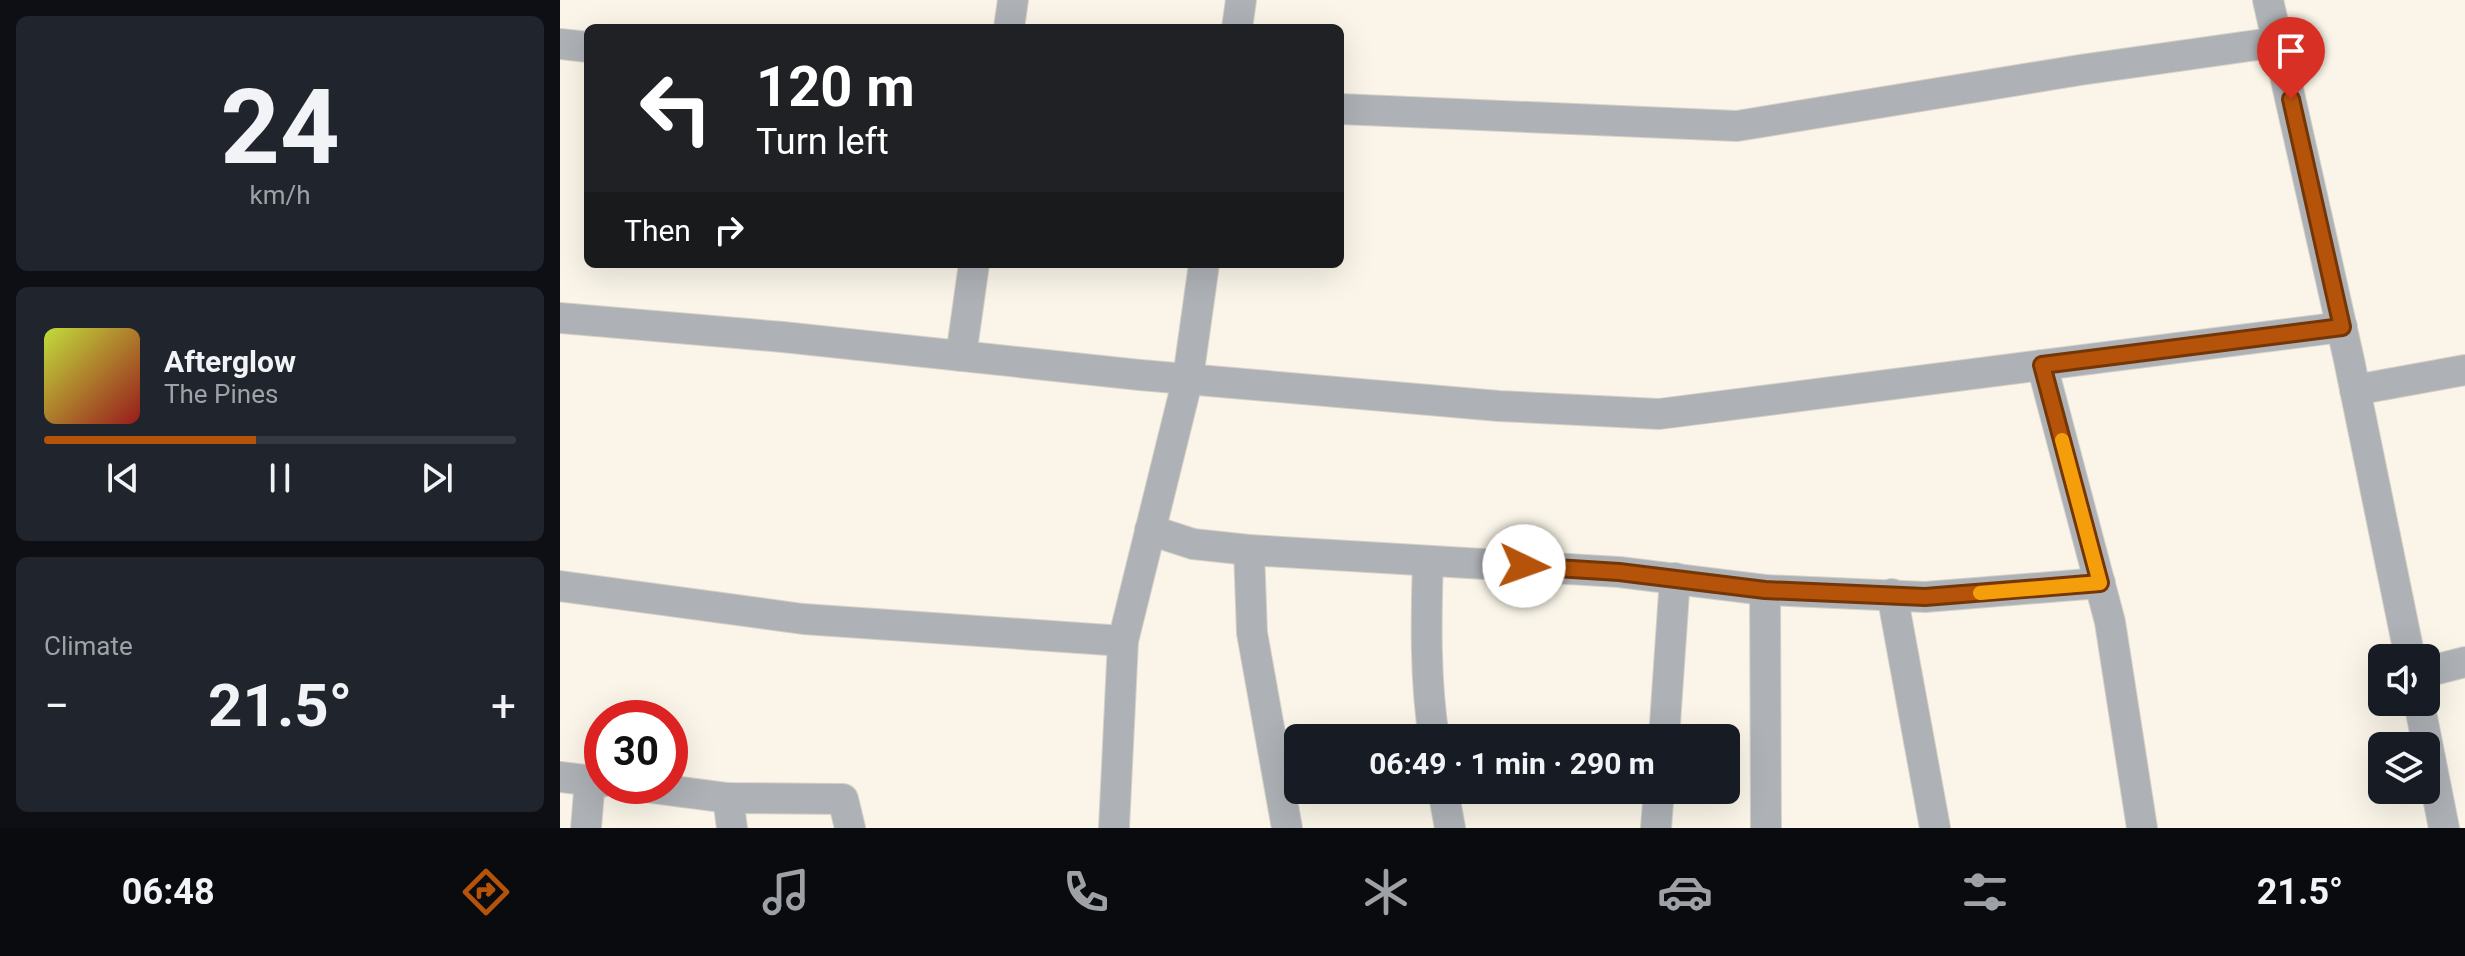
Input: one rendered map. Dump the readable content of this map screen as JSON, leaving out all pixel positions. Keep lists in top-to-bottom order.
{
  "page": {
    "tile": [
      ["24", "km/h"],
      "Climate"
    ],
    "turn": ["120 m", "Turn left"],
    "then": "Then",
    "song": ["Afterglow", "The Pines"],
    "heat": ["−", "21.5°", "+"],
    "limit": "30",
    "trip": "06:49 · 1 min · 290 m",
    "tabs": ["06:48", "21.5°"]
  }
}
